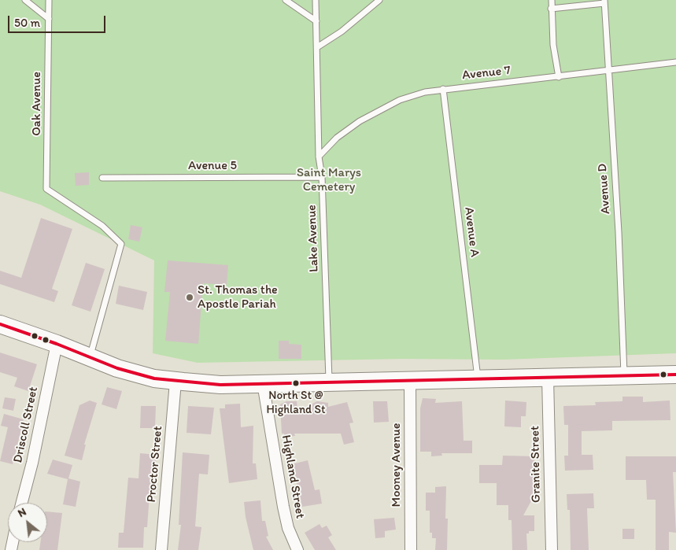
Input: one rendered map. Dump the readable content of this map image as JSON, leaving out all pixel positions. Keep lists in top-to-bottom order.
{
  "streets": {
    "street": [
      "Driscoll Street",
      "Proctor Street",
      "Granite Street",
      "Mooney Avenue",
      "Highland Street"
    ],
    "lane": [
      "Avenue 7",
      "Oak Avenue",
      "Avenue 5",
      "Avenue D",
      "Avenue A",
      "Lake Avenue"
    ]
  },
  "crossings": [
    ["Avenue 7", "Avenue D"],
    ["Avenue 7", "Avenue A"],
    ["Avenue 7", "Lake Avenue"],
    ["Avenue 5", "Lake Avenue"]
  ],
  "parks": ["Saint Marys Cemetery"],
  "places": ["St. Thomas the Apostle Pariah", "North St @ Highland St"],
  "scale_bar": "50 m",
  "north": "top left"
}
